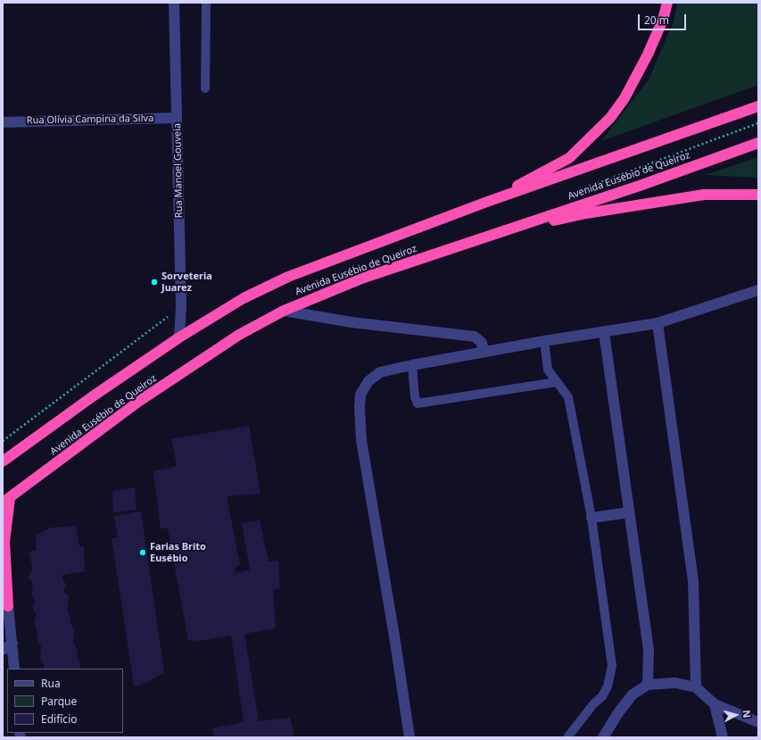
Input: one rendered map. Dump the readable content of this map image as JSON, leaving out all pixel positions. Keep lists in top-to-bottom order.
{
  "streets": {
    "highway": ["Avenida Eusébio de Queiroz"],
    "street": ["Rua Olívia Campina da Silva", "Rua Manoel Gouveia"]
  },
  "crossings": [
    ["Rua Olívia Campina da Silva", "Rua Manoel Gouveia"],
    ["Rua Manoel Gouveia", "Avenida Eusébio de Queiroz"]
  ],
  "places": ["Sorveteria Juarez", "Farias Brito Eusébio"],
  "legend": ["Rua", "Parque", "Edifício"],
  "scale_bar": "20 m",
  "north": "right"
}
